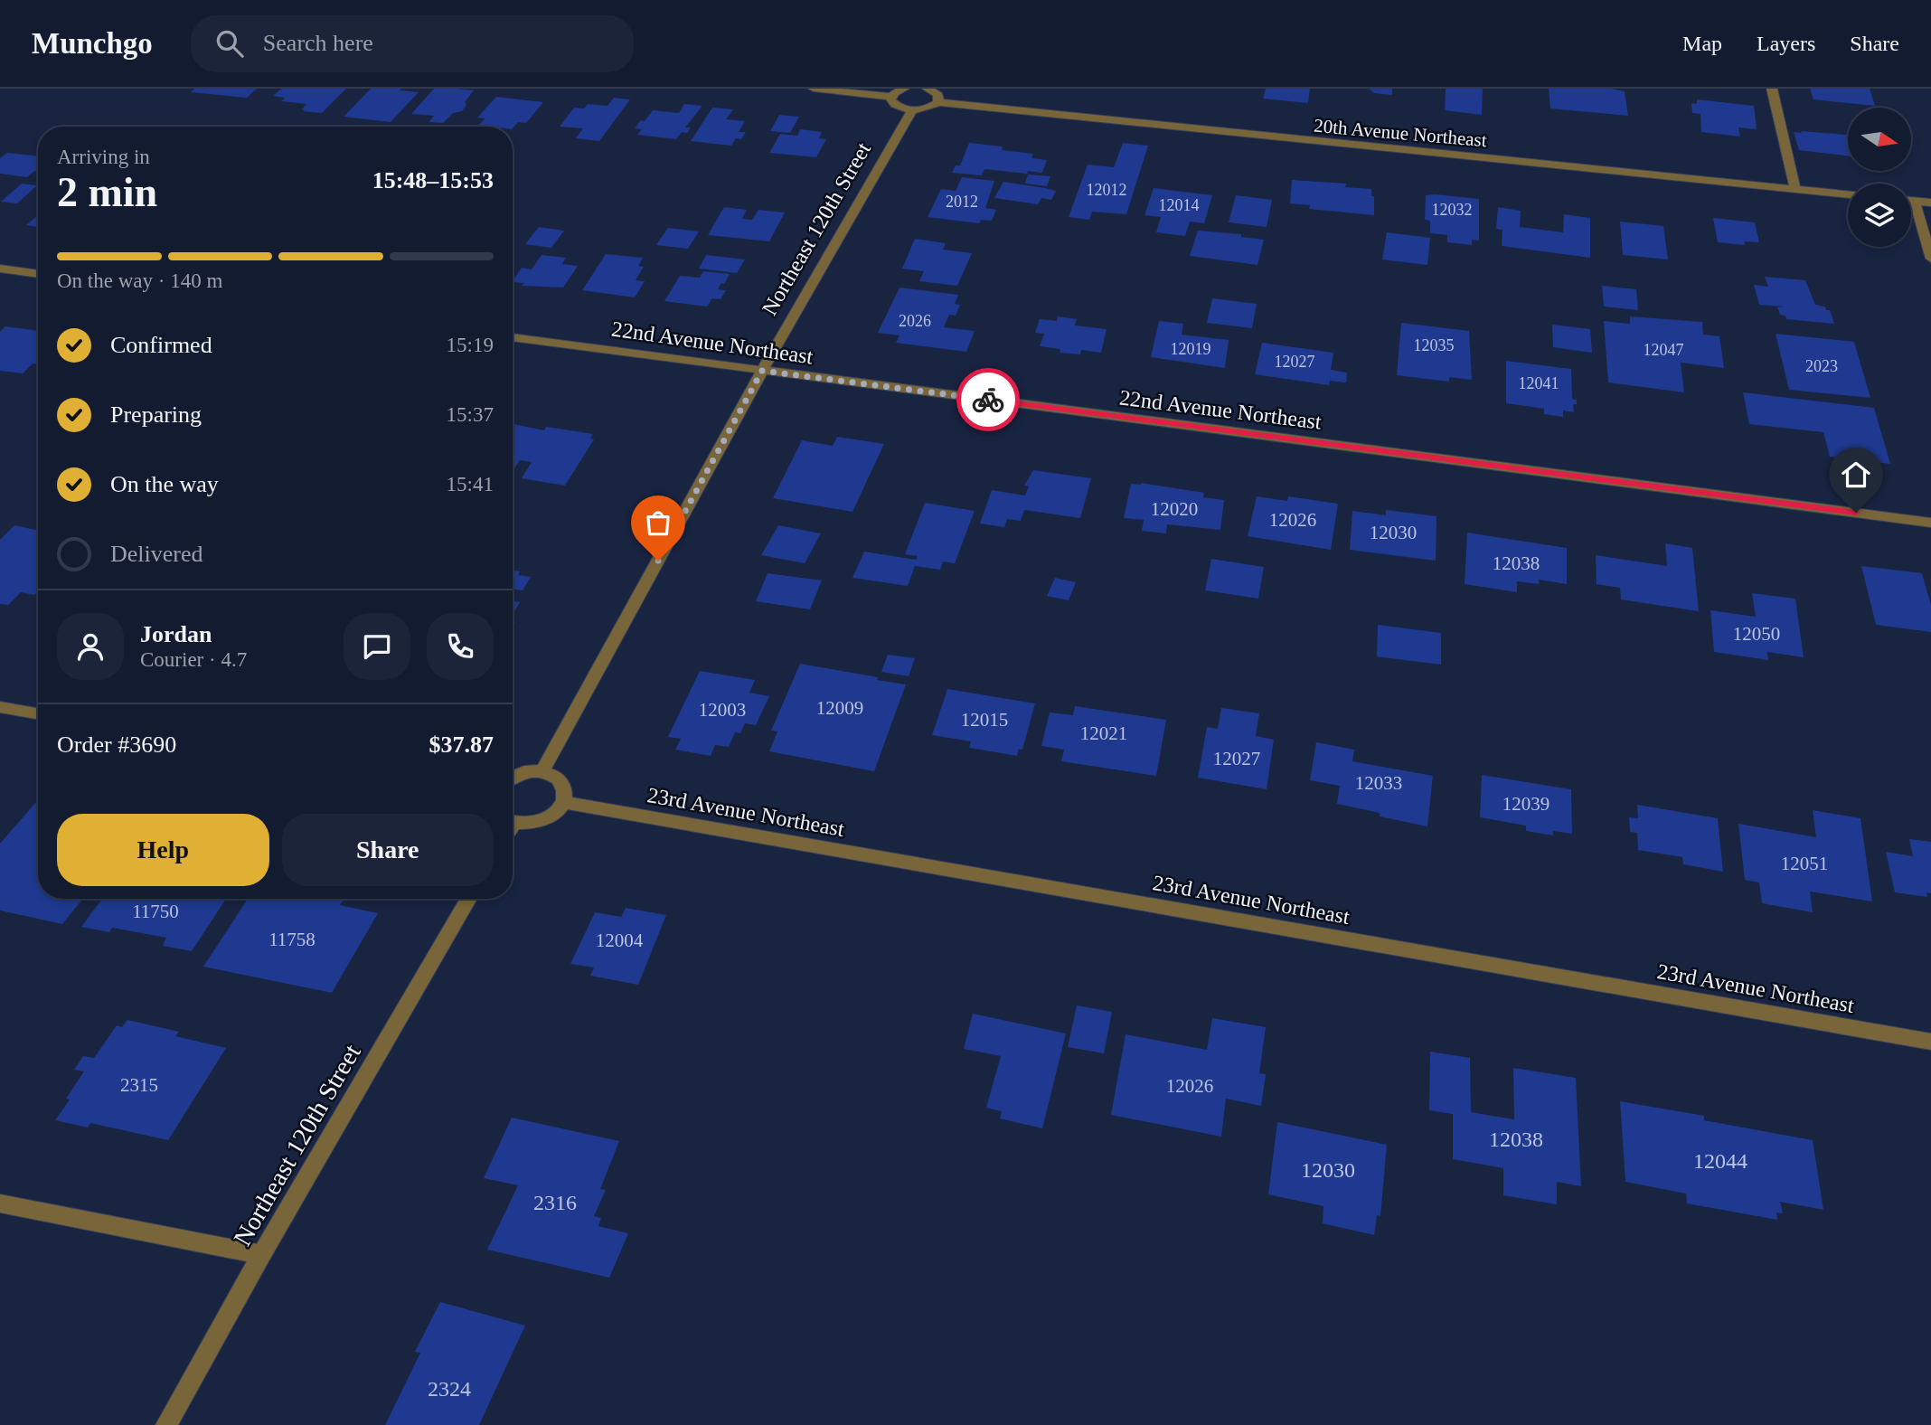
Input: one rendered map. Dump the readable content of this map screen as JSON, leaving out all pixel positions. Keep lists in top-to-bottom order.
{
  "streets": {
    "street": [
      "20th Avenue Northeast",
      "Northeast 120th Street",
      "22nd Avenue Northeast",
      "23rd Avenue Northeast"
    ]
  },
  "crossings": [
    ["Northeast 120th Street", "22nd Avenue Northeast"]
  ],
  "house_numbers": [
    "12012",
    "2012",
    "12014",
    "12032",
    "2026",
    "12035",
    "12019",
    "12047",
    "12027",
    "2023",
    "12041",
    "12020",
    "12026",
    "12030",
    "12038",
    "12050",
    "12009",
    "12003",
    "12015",
    "12021",
    "12027",
    "12033",
    "12039",
    "12051",
    "11750",
    "11758",
    "12004",
    "2315",
    "12026",
    "12038",
    "12044",
    "12030",
    "2316",
    "2324"
  ],
  "north": "right",
  "page": {
    "header": "Munchgo",
    "search": "Search here",
    "nav": ["Map", "Layers", "Share"],
    "heading": ["2 min", "Arriving in", "15:48–15:53"],
    "panel": [
      "Jordan",
      "Courier · 4.7",
      "Order #3690",
      "$37.87"
    ],
    "bar": "On the way · 140 m",
    "list": [
      ["Confirmed", "15:19"],
      ["Preparing", "15:37"],
      ["On the way", "15:41"],
      "Delivered"
    ],
    "buttons": ["Help", "Share"]
  }
}
